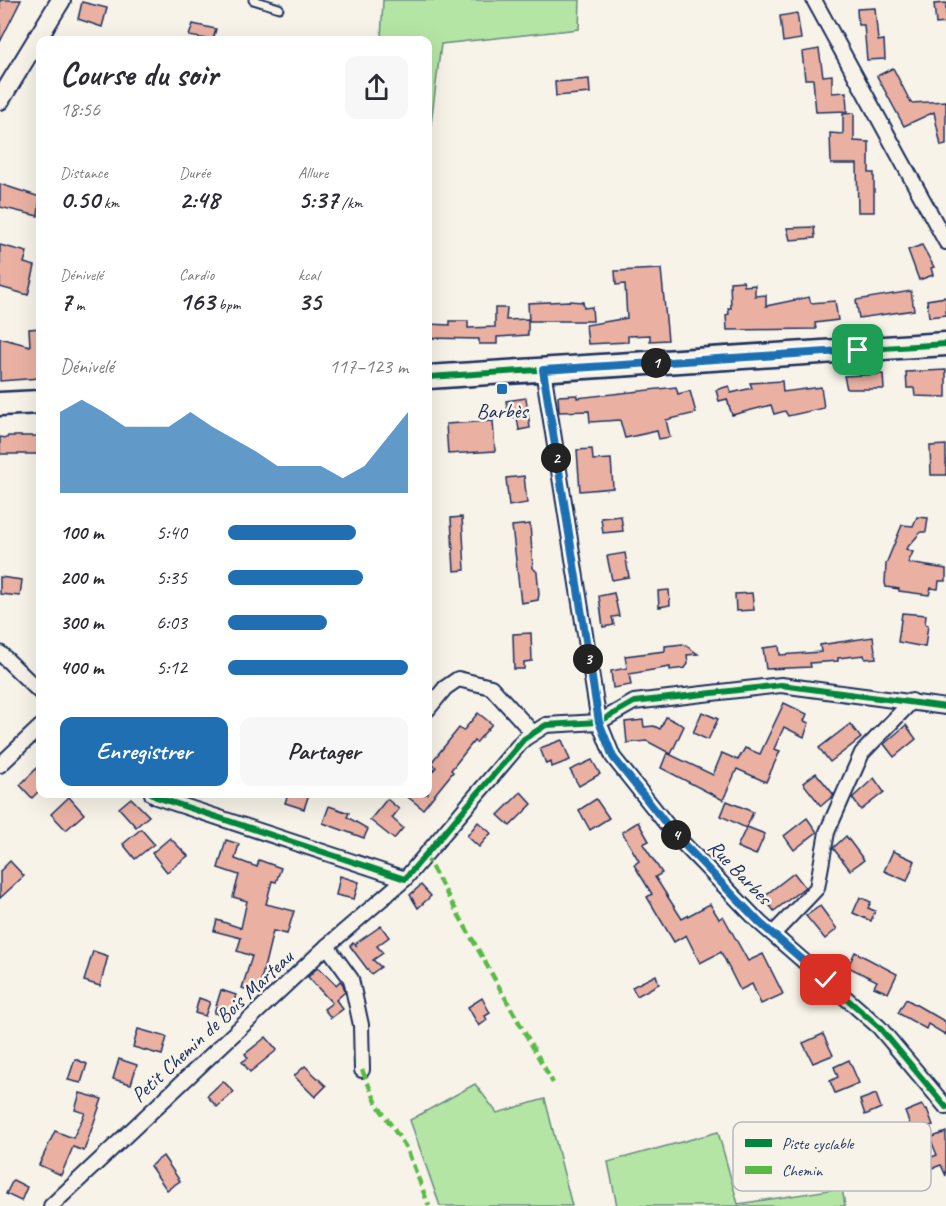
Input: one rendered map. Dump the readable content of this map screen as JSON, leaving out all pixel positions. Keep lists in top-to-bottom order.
{
  "streets": {
    "street": ["Rue Barbes", "Petit Chemin de Bois Marteau"]
  },
  "places": {
    "transit": ["Barbès"]
  },
  "legend": ["Piste cyclable", "Chemin"],
  "page": {
    "heading": ["Course du soir", "18:56"],
    "stats": [
      ["Distance", "0.50 km"],
      ["Durée", "2:48"],
      ["Allure", "5:37 /km"],
      ["Dénivelé", "7 m"],
      ["Cardio", "163 bpm"],
      ["kcal", "35"]
    ],
    "chart": ["Dénivelé", "117–123 m"],
    "pins": [
      "1",
      "2",
      "3",
      "4"
    ],
    "list": [
      {
        "name": "100 m",
        "note": "5:40"
      },
      {
        "name": "200 m",
        "note": "5:35"
      },
      {
        "name": "300 m",
        "note": "6:03"
      },
      {
        "name": "400 m",
        "note": "5:12"
      }
    ],
    "buttons": ["Enregistrer", "Partager"]
  }
}
